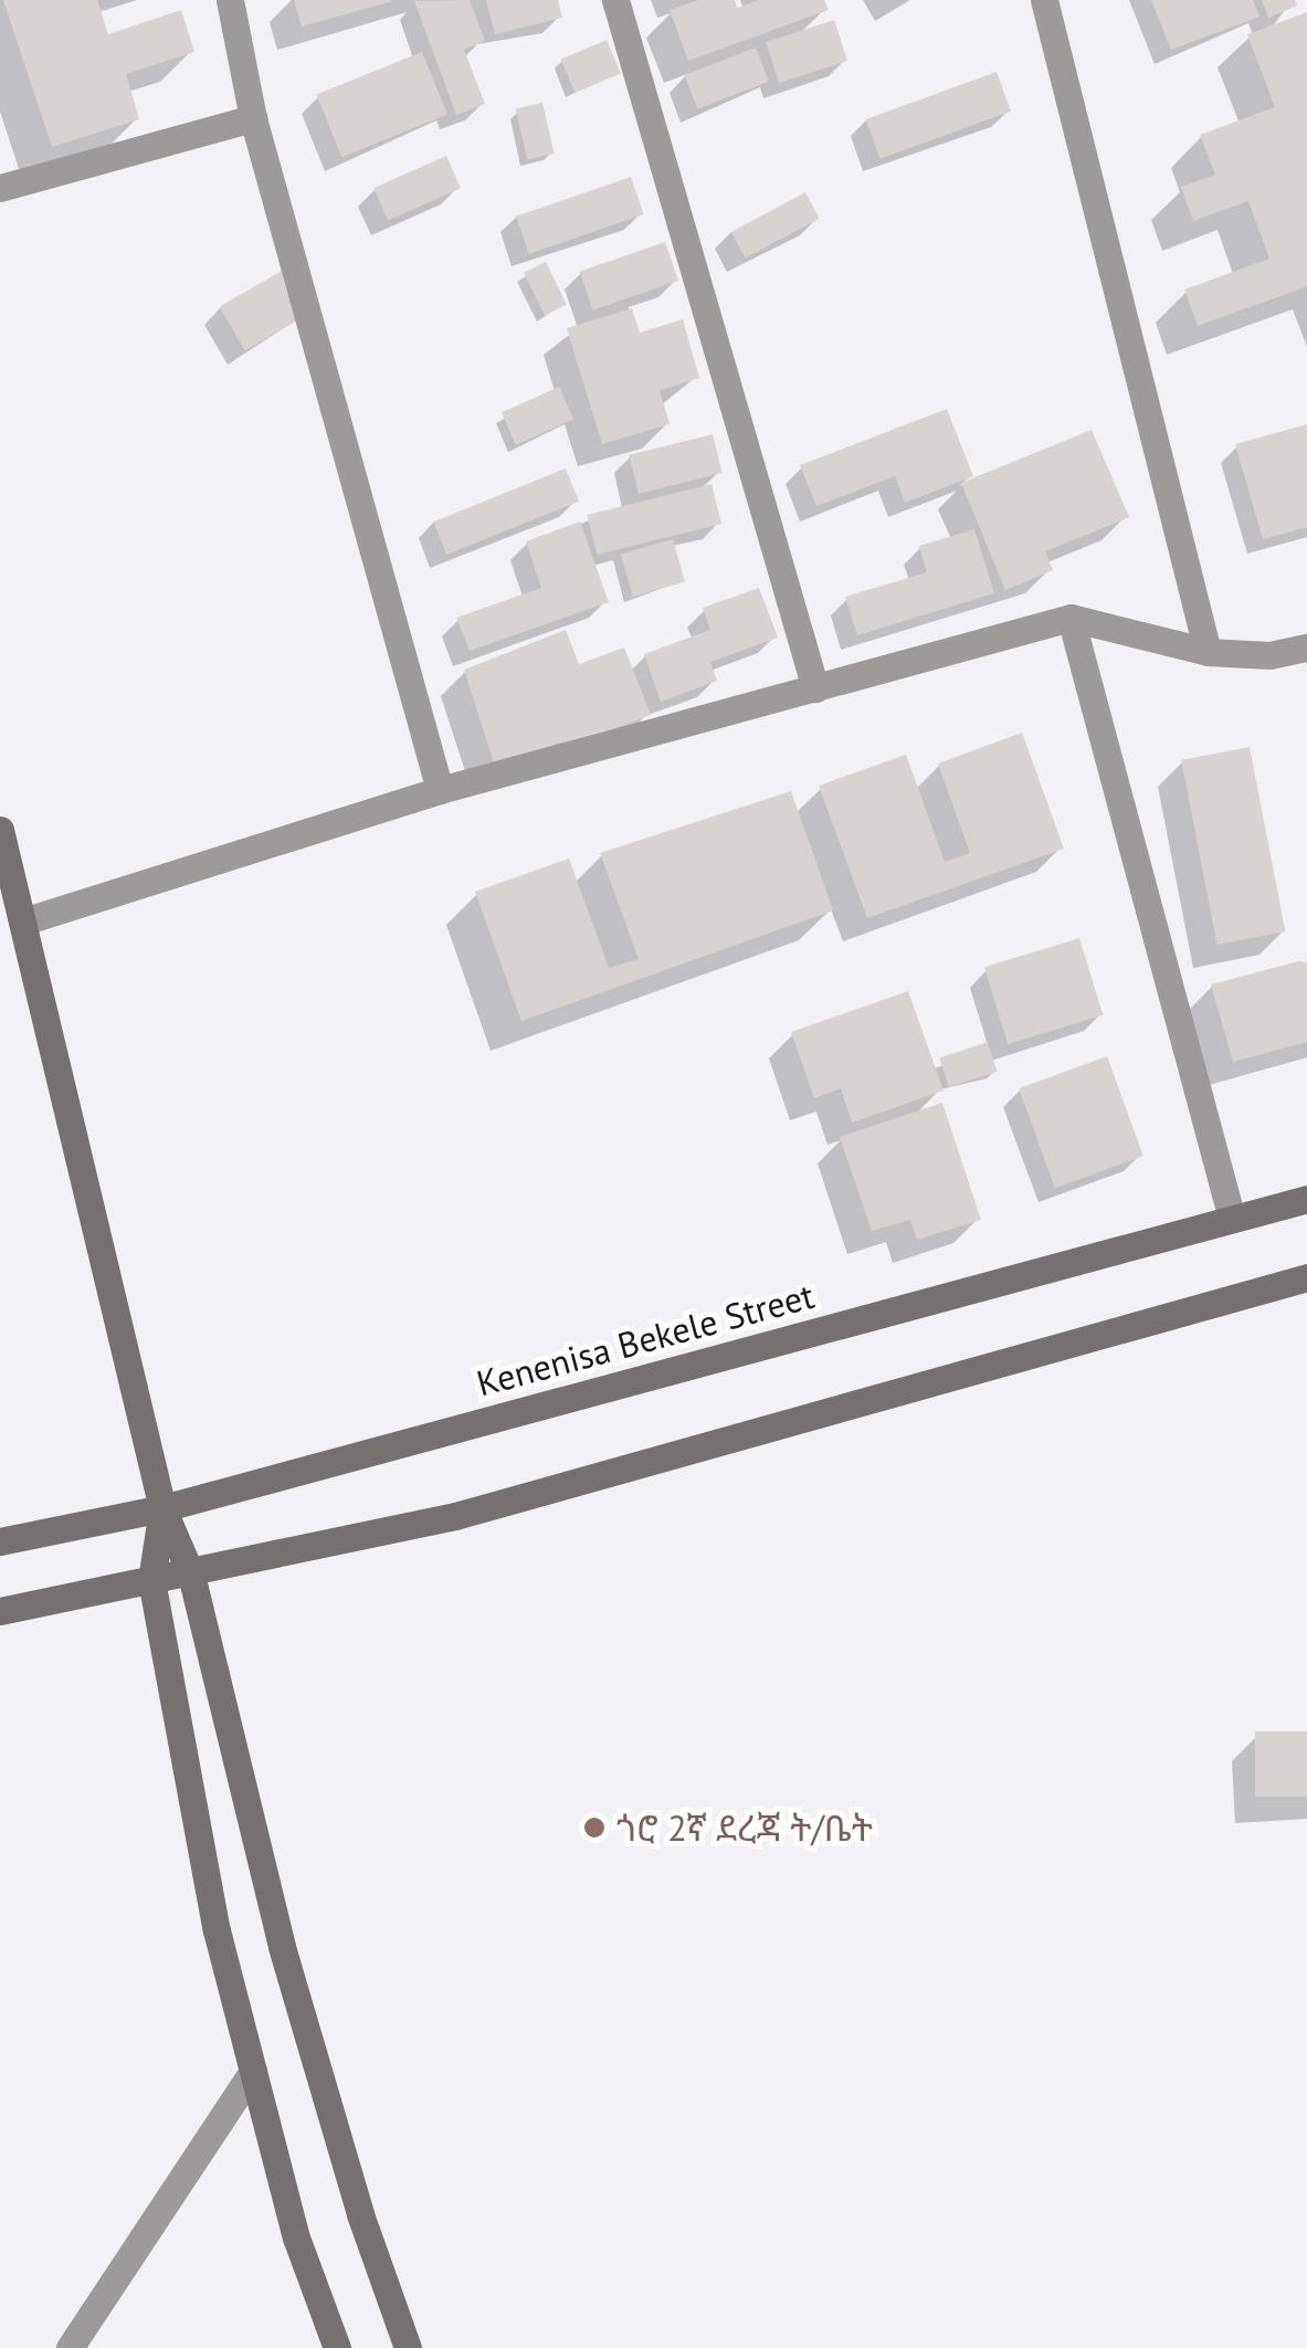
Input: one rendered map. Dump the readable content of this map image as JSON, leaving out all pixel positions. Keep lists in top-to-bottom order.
{
  "streets": {
    "main road": ["Kenenisa Bekele Street"]
  },
  "places": ["ጎሮ 2ኛ ደረጃ ት/ቤት"]
}
